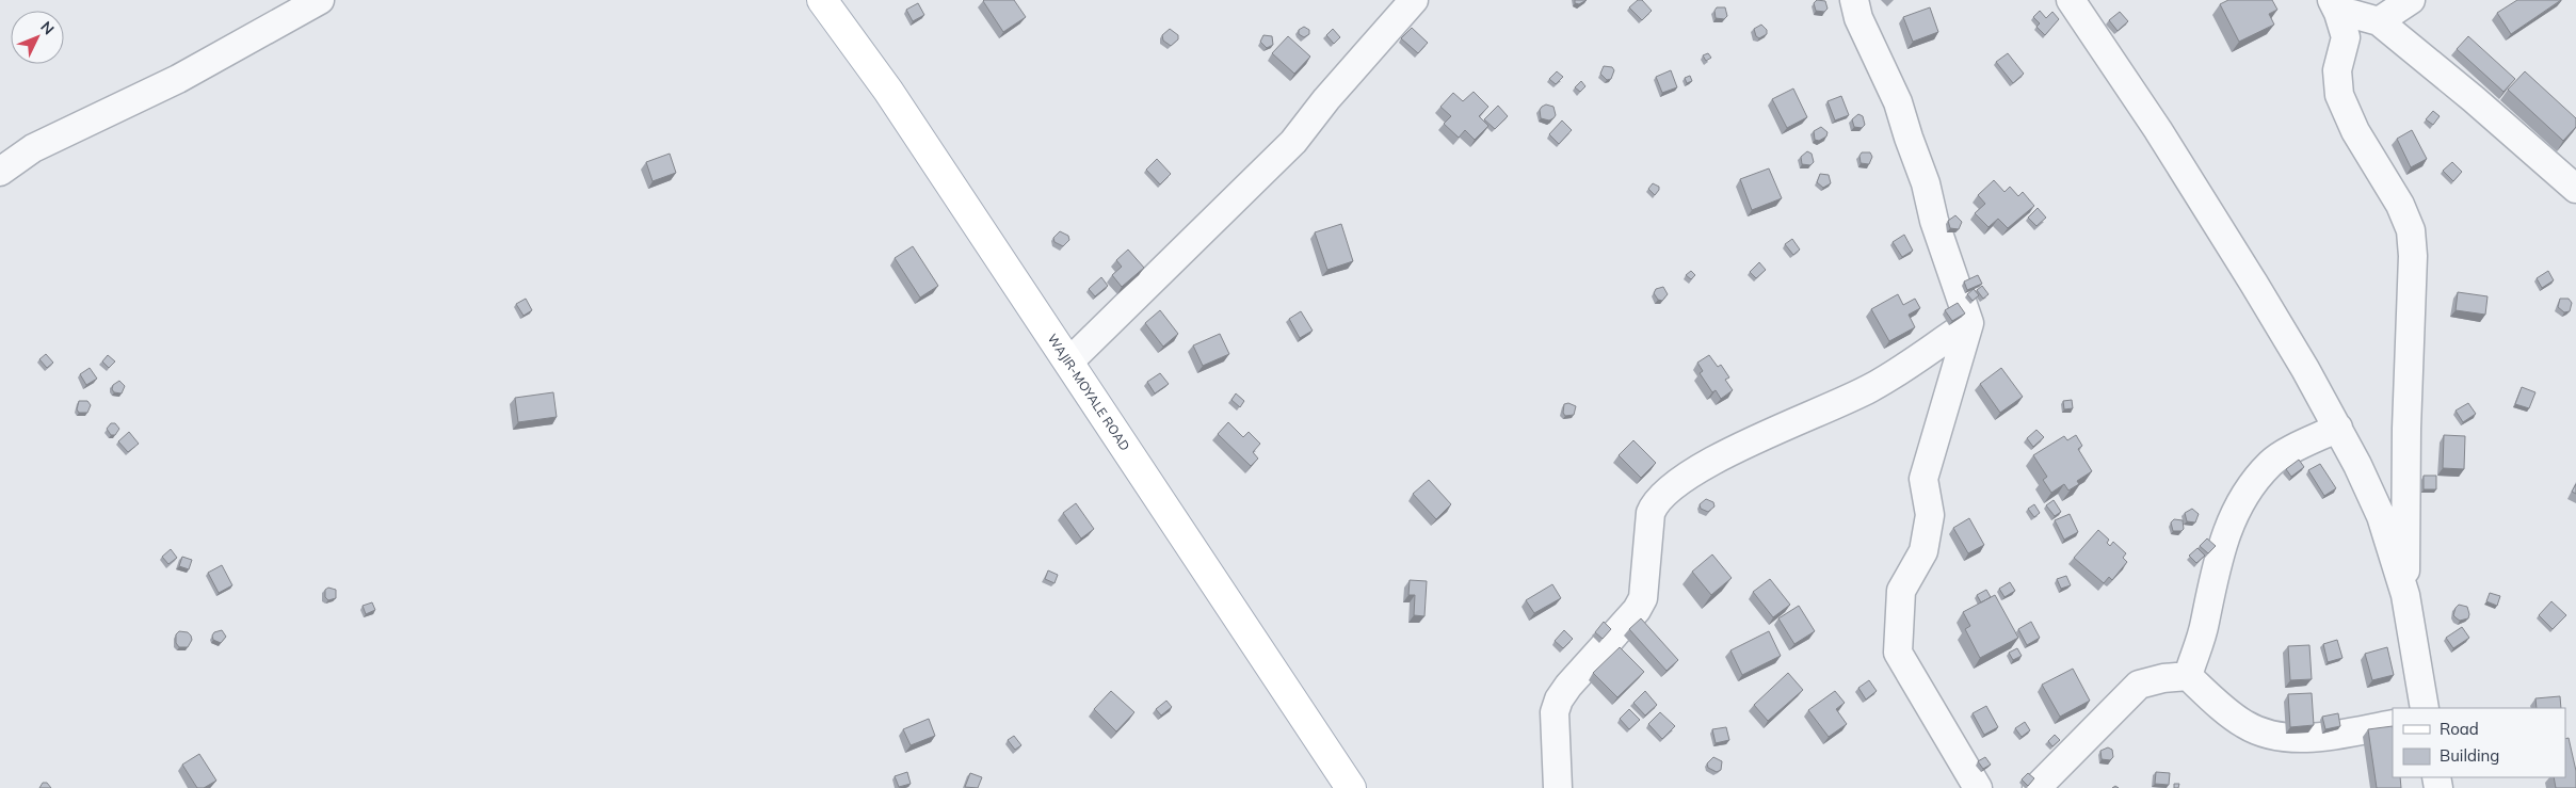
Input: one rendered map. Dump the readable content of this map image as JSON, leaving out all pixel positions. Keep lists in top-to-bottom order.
{
  "streets": {
    "main road": ["WAJIR-MOYALE ROAD"]
  },
  "legend": ["Road", "Building"],
  "north": "top right"
}
